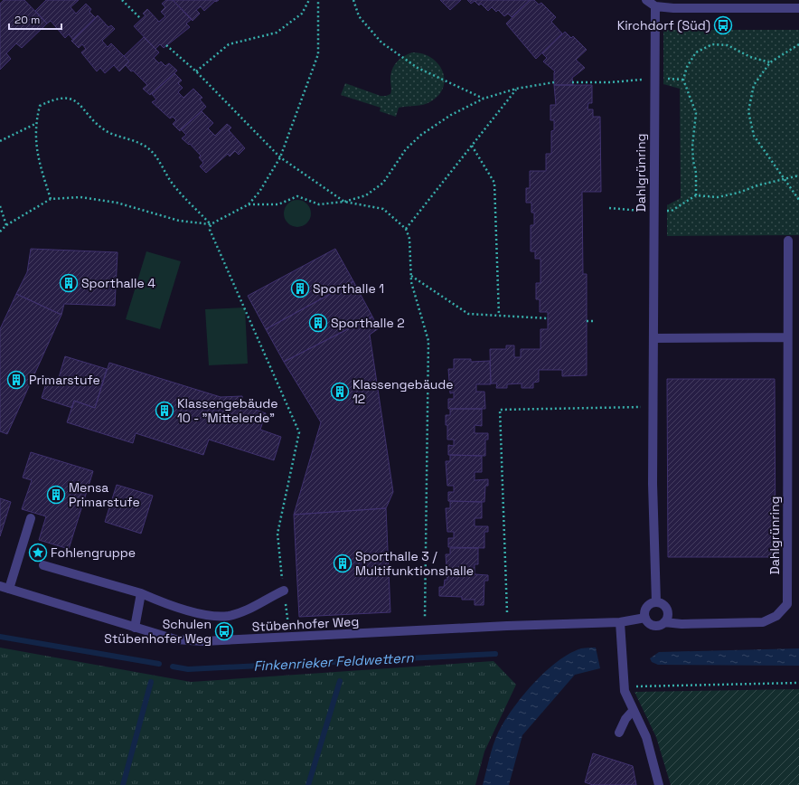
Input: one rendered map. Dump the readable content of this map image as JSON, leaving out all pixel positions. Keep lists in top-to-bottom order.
{
  "streets": {
    "street": ["Dahlgrünring", "Stübenhofer Weg"]
  },
  "crossings": [
    ["Dahlgrünring", "Stübenhofer Weg"]
  ],
  "water": ["Finkenrieker Feldwettern"],
  "places": {
    "bus stop": ["Kirchdorf (Süd)", "Schulen Stübenhofer Weg"],
    "building": [
      "Sporthalle 4",
      "Sporthalle 1",
      "Sporthalle 2",
      "Primarstufe",
      "Klassengebäude 12",
      "Klassengebäude 10 - \"Mittelerde\"",
      "Mensa Primarstufe",
      "Sporthalle 3 / Multifunktionshalle"
    ],
    "place": ["Fohlengruppe"]
  },
  "scale_bar": "20 m"
}
